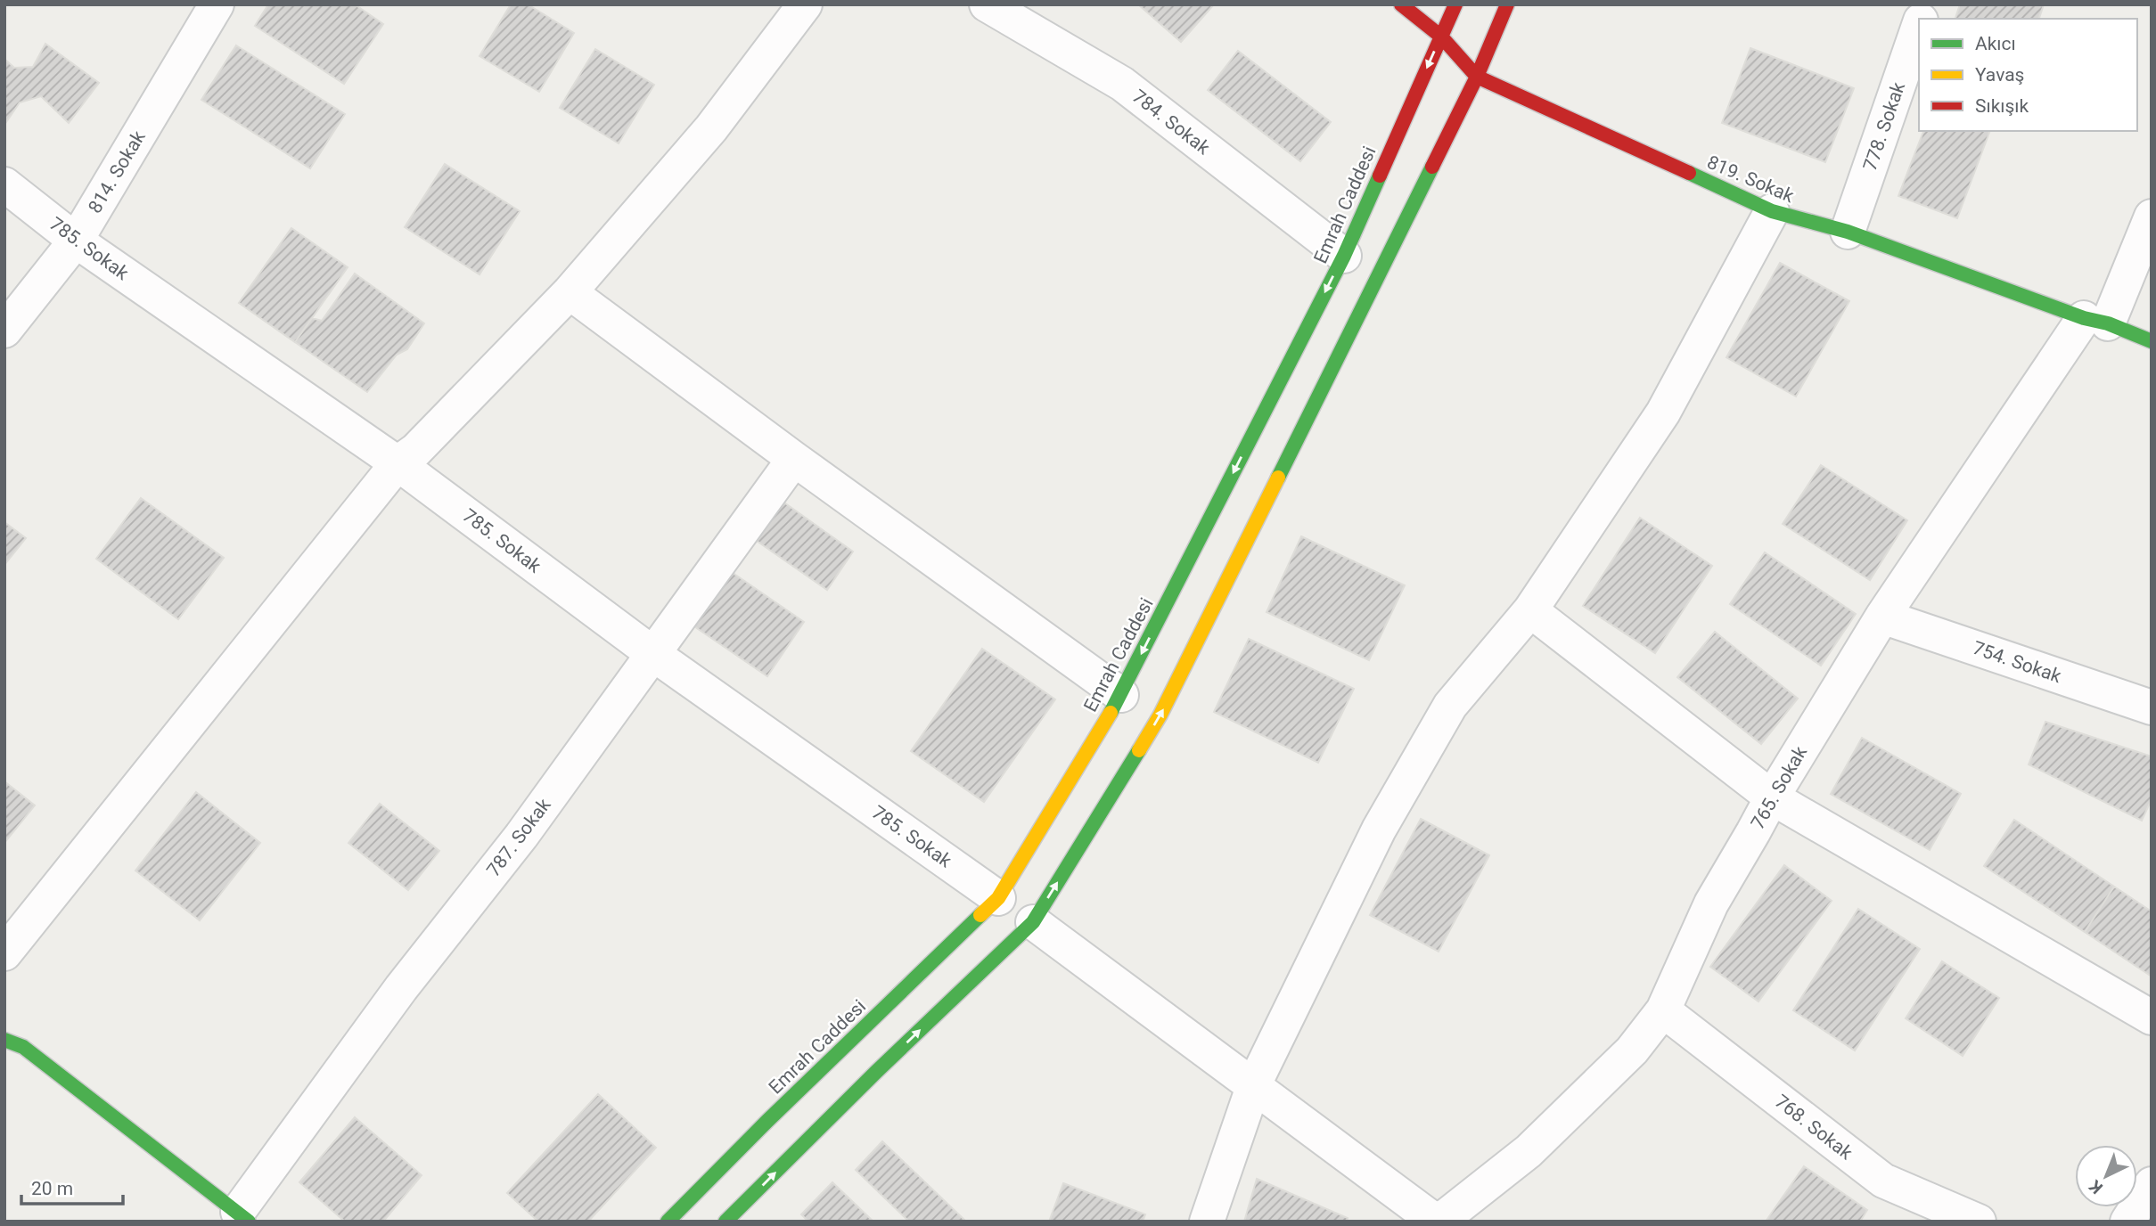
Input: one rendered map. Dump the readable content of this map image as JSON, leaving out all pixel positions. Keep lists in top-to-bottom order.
{
  "streets": {
    "street": [
      "784. Sokak",
      "778. Sokak",
      "814. Sokak",
      "819. Sokak",
      "Emrah Caddesi",
      "785. Sokak",
      "754. Sokak",
      "765. Sokak",
      "787. Sokak",
      "768. Sokak"
    ]
  },
  "crossings": [
    ["784. Sokak", "Emrah Caddesi"],
    ["778. Sokak", "819. Sokak"],
    ["814. Sokak", "785. Sokak"],
    ["819. Sokak", "Emrah Caddesi"],
    ["819. Sokak", "765. Sokak"],
    ["Emrah Caddesi", "785. Sokak"],
    ["785. Sokak", "787. Sokak"],
    ["754. Sokak", "765. Sokak"],
    ["765. Sokak", "768. Sokak"]
  ],
  "legend": ["Akıcı", "Yavaş", "Sıkışık"],
  "scale_bar": "20 m",
  "north": "bottom left"
}
